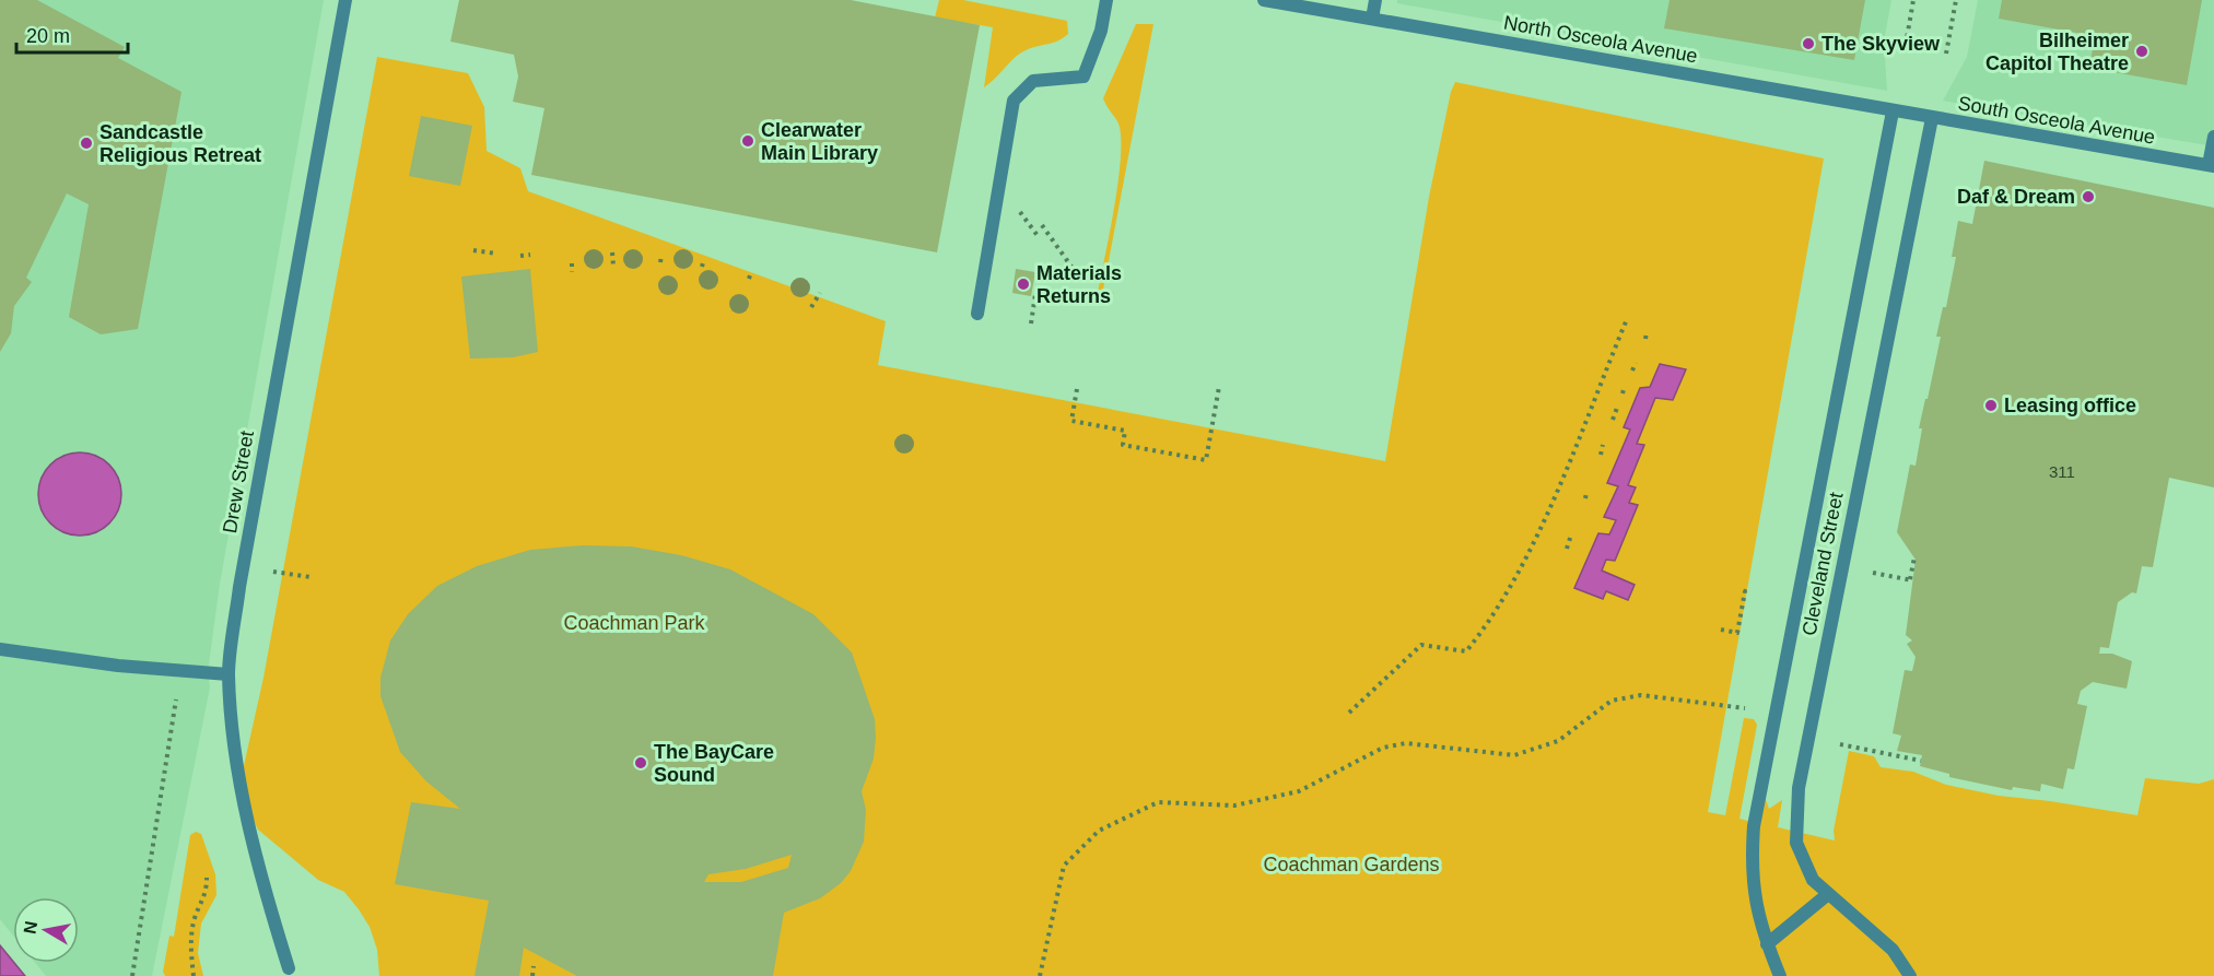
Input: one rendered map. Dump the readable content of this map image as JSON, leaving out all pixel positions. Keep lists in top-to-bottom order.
{
  "streets": {
    "street": [
      "North Osceola Avenue",
      "South Osceola Avenue",
      "Drew Street",
      "Cleveland Street"
    ]
  },
  "crossings": [
    ["North Osceola Avenue", "South Osceola Avenue"],
    ["North Osceola Avenue", "Cleveland Street"],
    ["South Osceola Avenue", "Cleveland Street"]
  ],
  "parks": ["Coachman Park", "Coachman Gardens"],
  "places": [
    "The Skyview",
    "Bilheimer Capitol Theatre",
    "Clearwater Main Library",
    "Sandcastle Religious Retreat",
    "Daf & Dream",
    "Materials Returns",
    "Leasing office",
    "The BayCare Sound"
  ],
  "house_numbers": ["311"],
  "scale_bar": "20 m",
  "north": "left"
}
